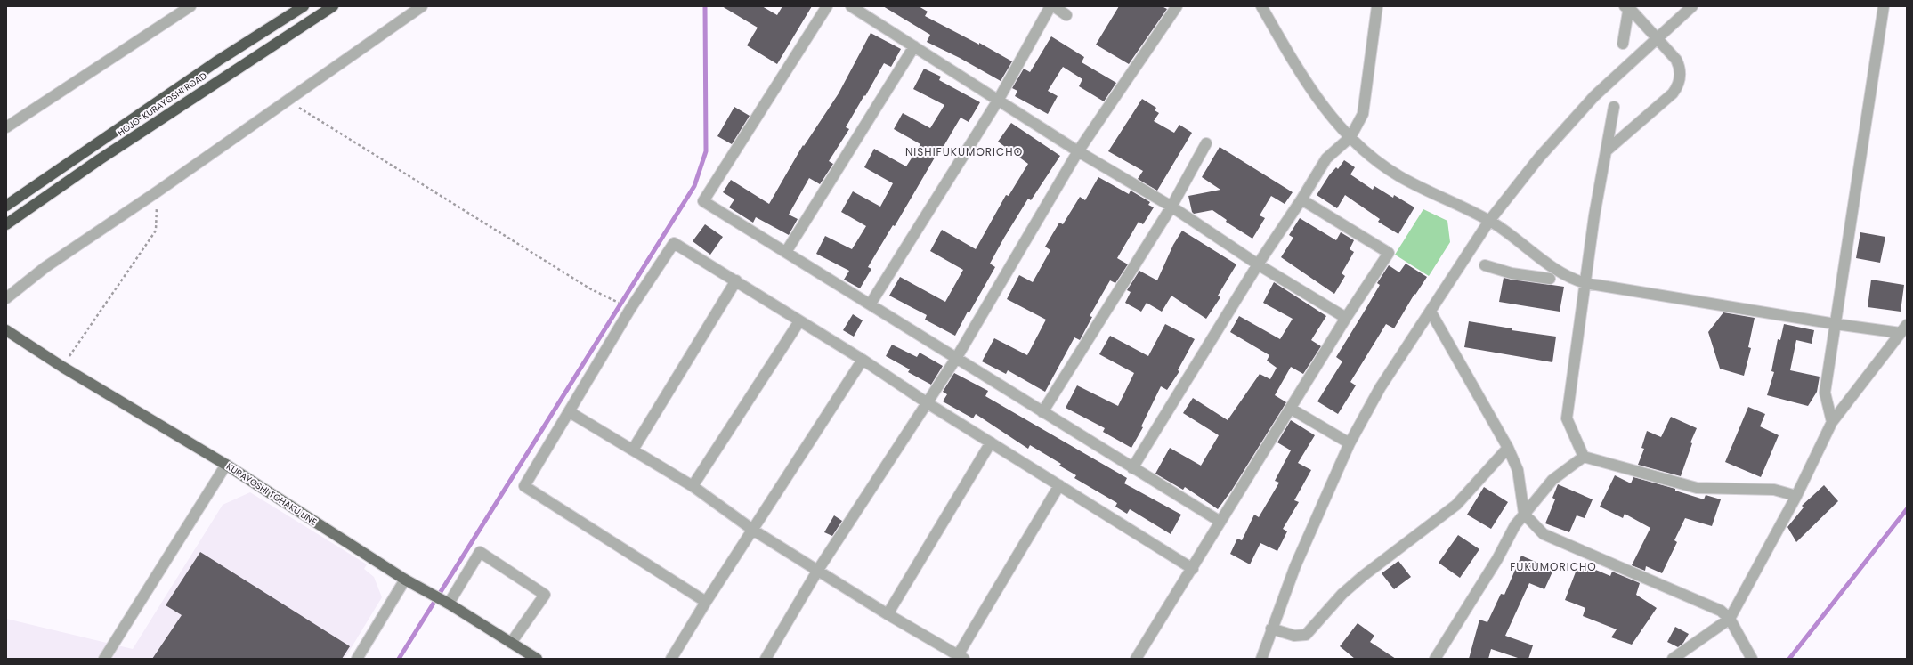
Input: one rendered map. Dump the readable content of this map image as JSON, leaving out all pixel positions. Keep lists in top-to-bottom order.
{
  "streets": {
    "highway": ["HOJO-KURAYOSHI ROAD"],
    "main road": ["KURAYOSHI TOHAKU LINE"]
  },
  "districts": ["NISHIFUKUMORICHO", "FUKUMORICHO"]
}
